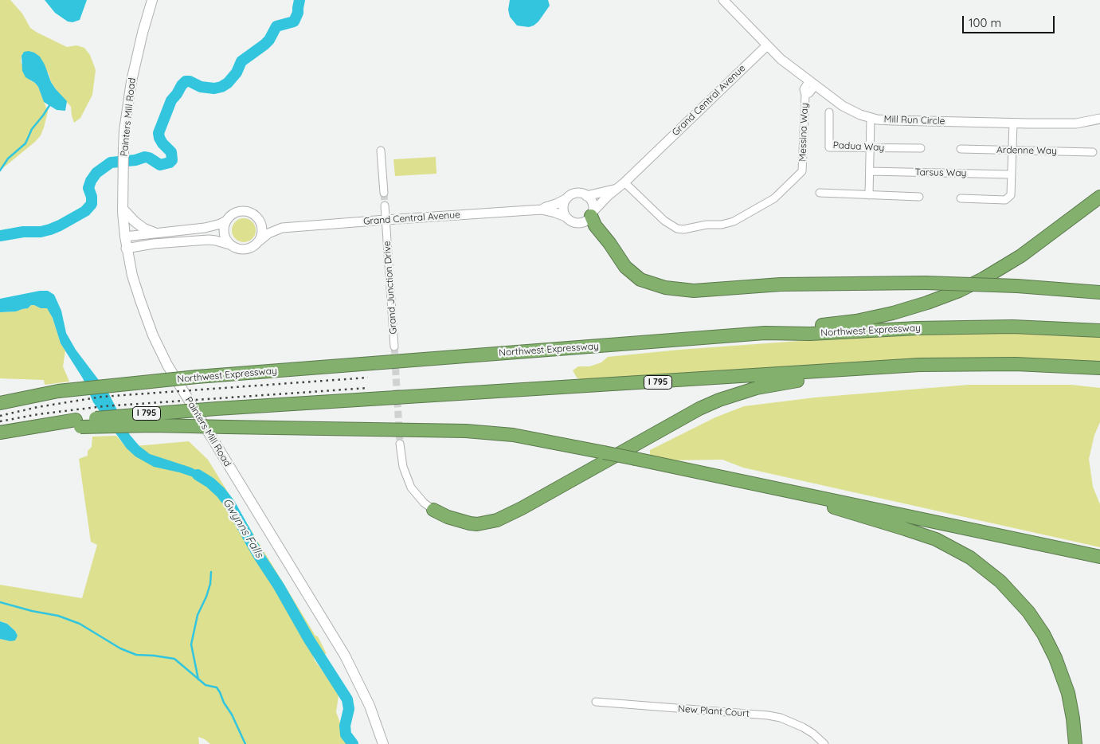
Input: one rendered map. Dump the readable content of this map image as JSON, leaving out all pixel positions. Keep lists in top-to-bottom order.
{
  "streets": {
    "highway": ["Northwest Expressway", "I 795"],
    "main road": ["Painters Mill Road"],
    "street": [
      "Grand Central Avenue",
      "Mill Run Circle",
      "Messina Way",
      "Padua Way",
      "Ardenne Way",
      "Tarsus Way",
      "Grand Junction Drive",
      "New Plant Court"
    ]
  },
  "crossings": [
    ["Grand Central Avenue", "Painters Mill Road"],
    ["Grand Central Avenue", "Mill Run Circle"],
    ["Grand Central Avenue", "Messina Way"],
    ["Grand Central Avenue", "Grand Junction Drive"],
    ["Mill Run Circle", "Messina Way"]
  ],
  "water": ["Gwynns Falls"],
  "scale_bar": "100 m"
}
